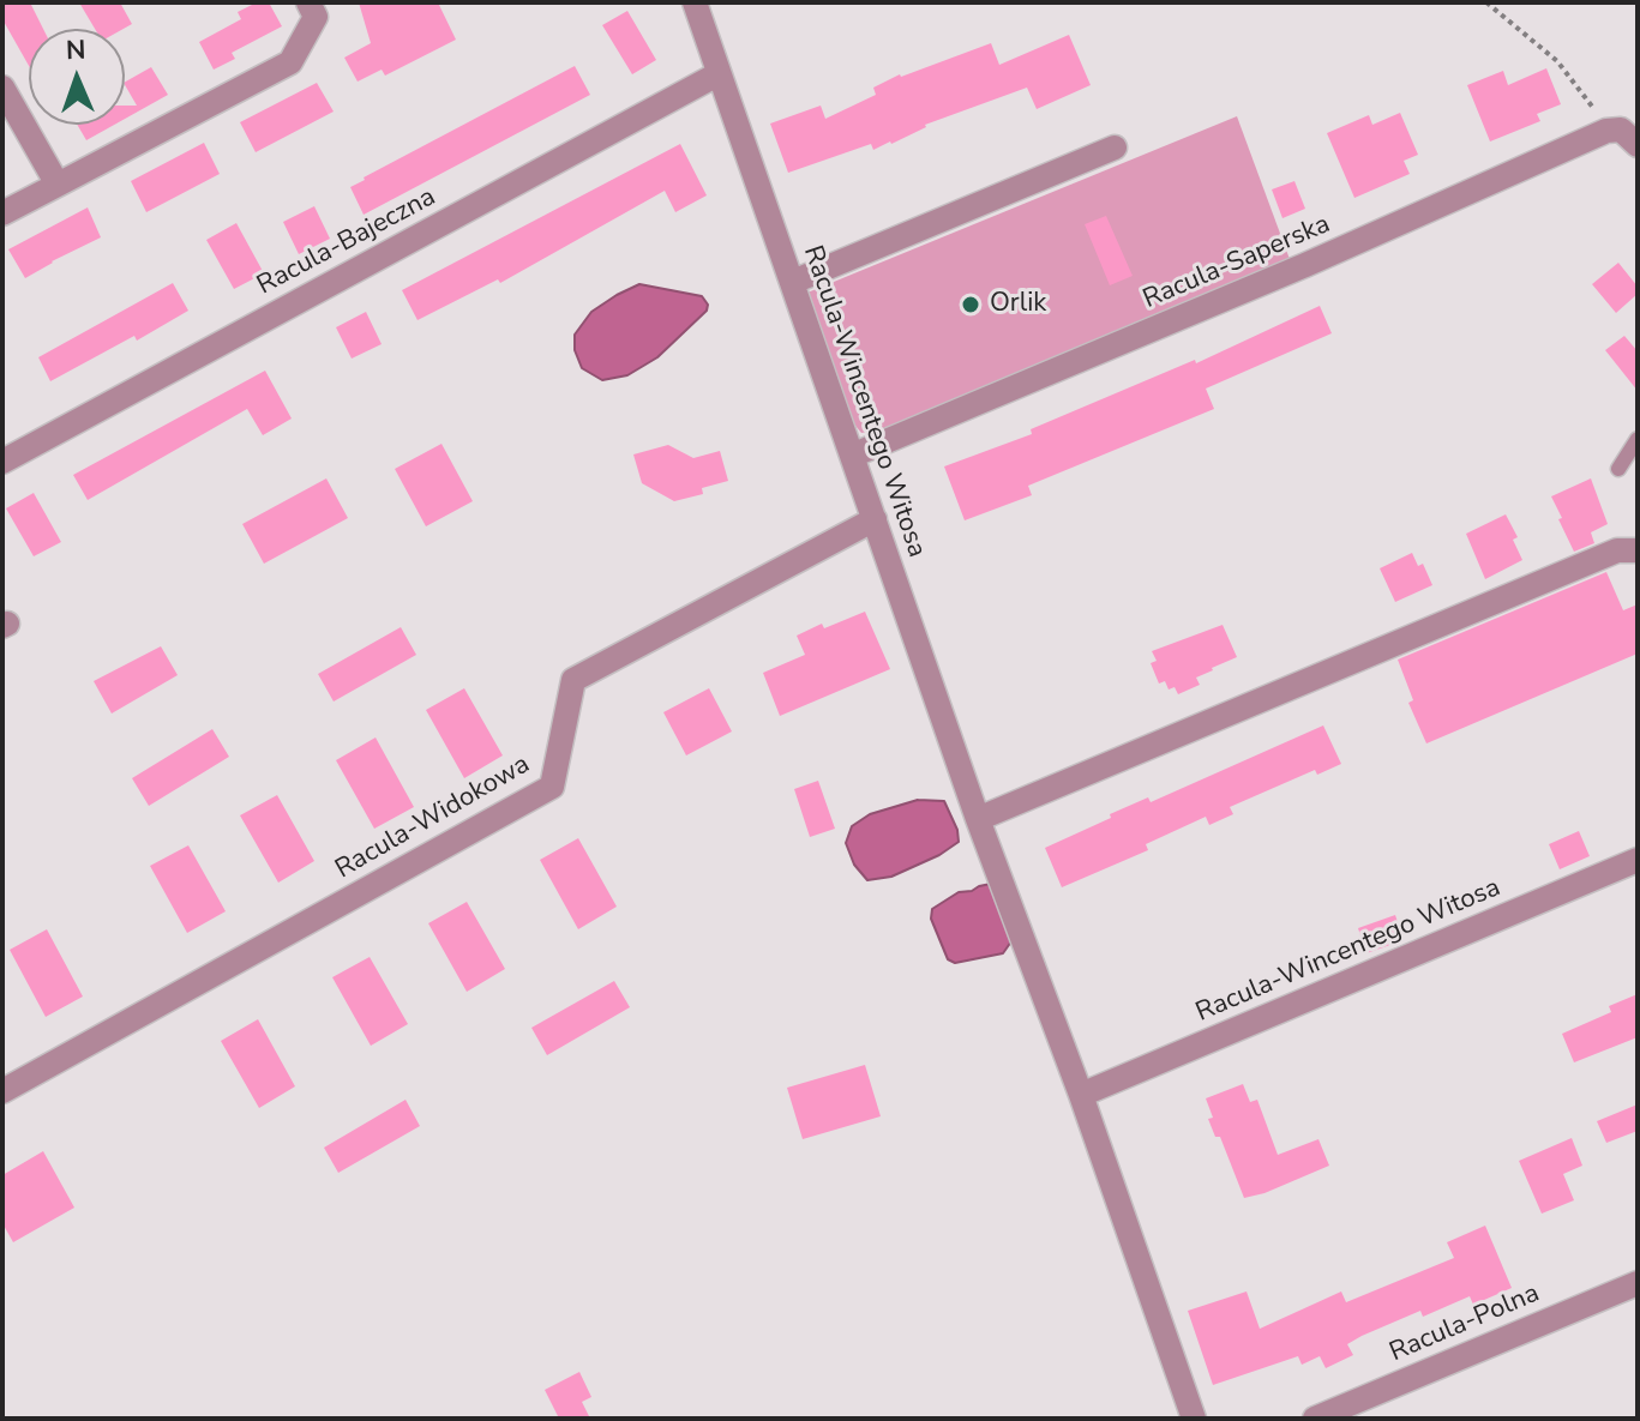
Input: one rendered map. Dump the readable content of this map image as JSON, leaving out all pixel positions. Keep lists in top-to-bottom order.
{
  "streets": {
    "street": [
      "Racula-Bajeczna",
      "Racula-Saperska",
      "Racula-Wincentego Witosa",
      "Racula-Widokowa",
      "Racula-Polna"
    ]
  },
  "crossings": [
    ["Racula-Bajeczna", "Racula-Wincentego Witosa"],
    ["Racula-Saperska", "Racula-Wincentego Witosa"],
    ["Racula-Wincentego Witosa", "Racula-Widokowa"]
  ],
  "places": ["Orlik"],
  "north": "top"
}
